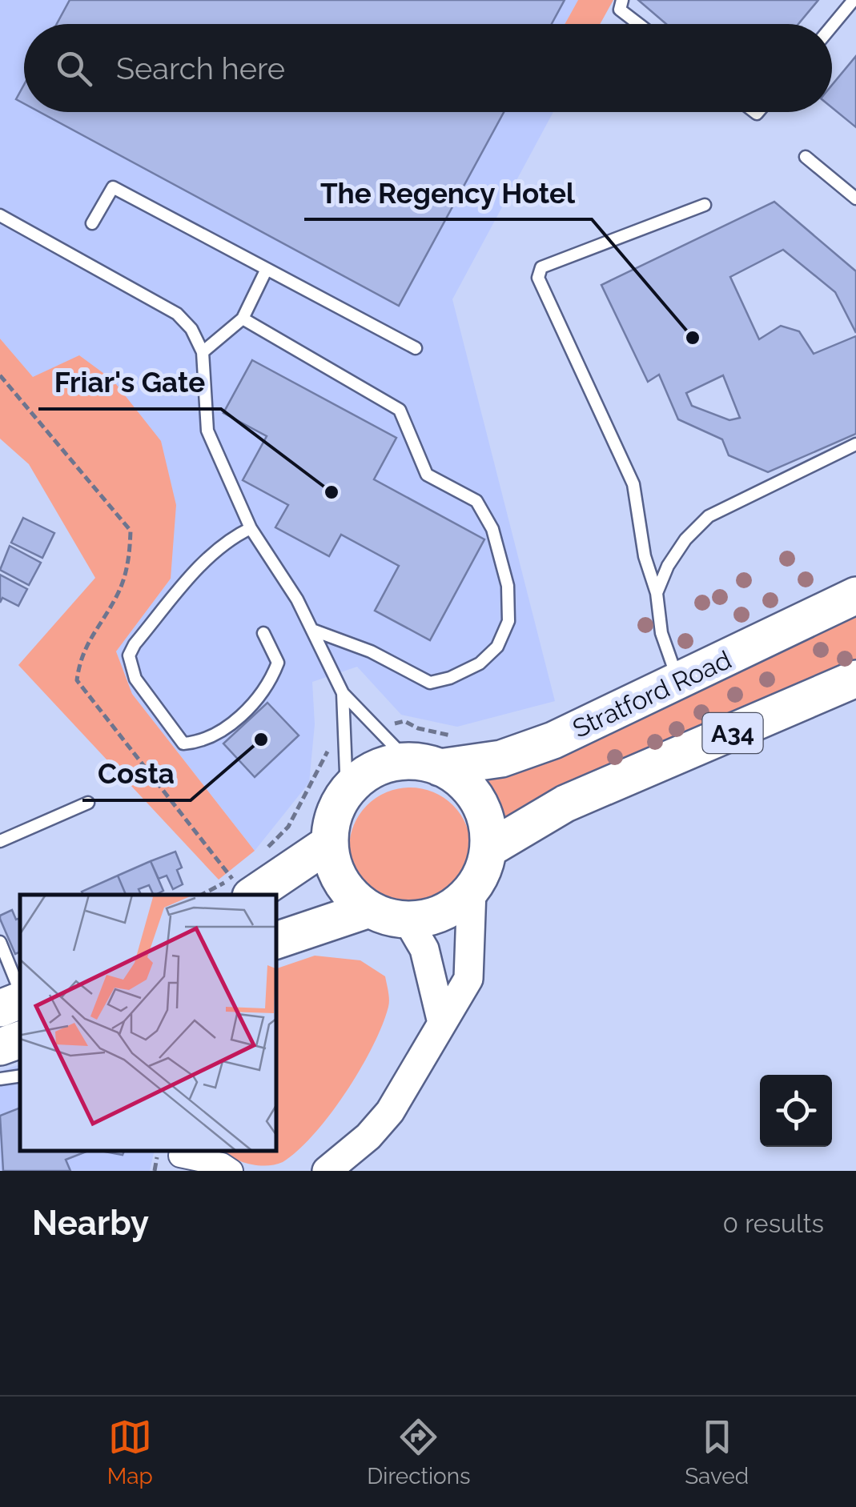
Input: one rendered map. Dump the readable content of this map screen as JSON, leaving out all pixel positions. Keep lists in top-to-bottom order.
{
  "streets": {
    "highway": ["Stratford Road", "A34"]
  },
  "crossings": [
    ["Stratford Road", "A34"]
  ],
  "places": ["The Regency Hotel", "Friar's Gate", "Costa"],
  "page": {
    "search": "Search here",
    "heading": ["Nearby", "0 results"],
    "nav": ["Map", "Directions", "Saved"]
  }
}
